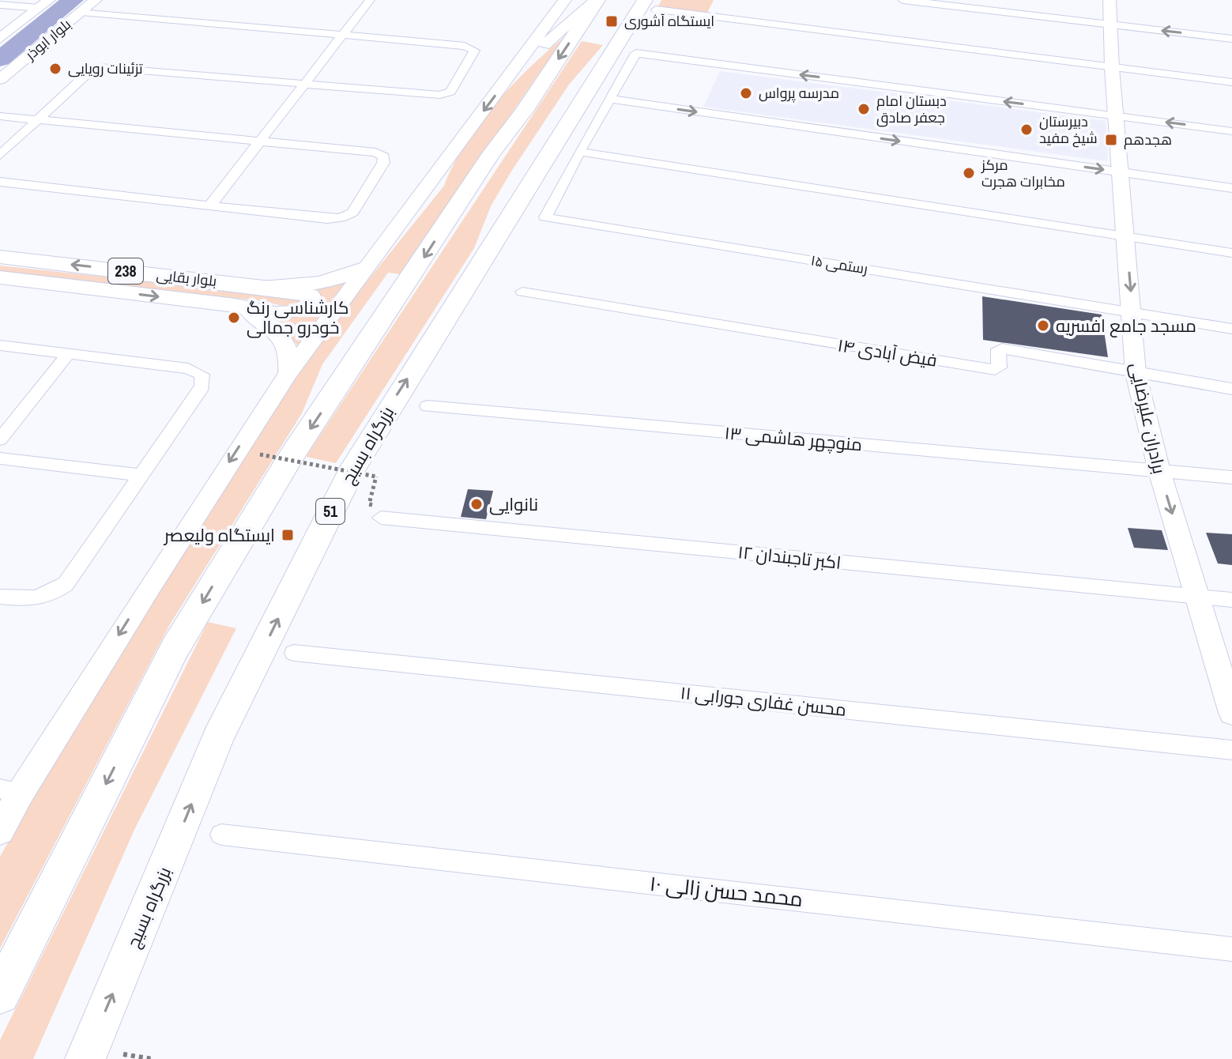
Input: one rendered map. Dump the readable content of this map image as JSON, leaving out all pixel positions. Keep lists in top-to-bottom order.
{
  "streets": {
    "highway": ["بزرگراه بسیج", "51"],
    "main road": [
      "بلوار ابوذر",
      "238",
      "بلوار بقایی",
      "برادران علیرضایی"
    ],
    "street": [
      "رستمی ۱۵",
      "فیض آبادی ۱۴",
      "منوچهر هاشمی ۱۳",
      "اکبر تاجبندان ۱۲",
      "محسن غفاری جورابی ۱۱",
      "محمد حسن زالی ۱۰"
    ]
  },
  "crossings": [
    ["رستمی ۱۵", "برادران علیرضایی"],
    ["فیض آبادی ۱۴", "برادران علیرضایی"],
    ["برادران علیرضایی", "منوچهر هاشمی ۱۳"],
    ["برادران علیرضایی", "اکبر تاجبندان ۱۲"]
  ],
  "places": {
    "transit": ["ایستگاه آشوری", "هجدهم", "ایستگاه ولیعصر"],
    "other": [
      "تزئینات رویایی",
      "مدرسه پرواس",
      "دبستان امام جعفر صادق",
      "دبیرستان شیخ مفید",
      "مرکز مخابرات هجرت",
      "کارشناسی رنگ خودرو جمالی",
      "مسجد جامع افسریه",
      "نانوایی"
    ]
  }
}
